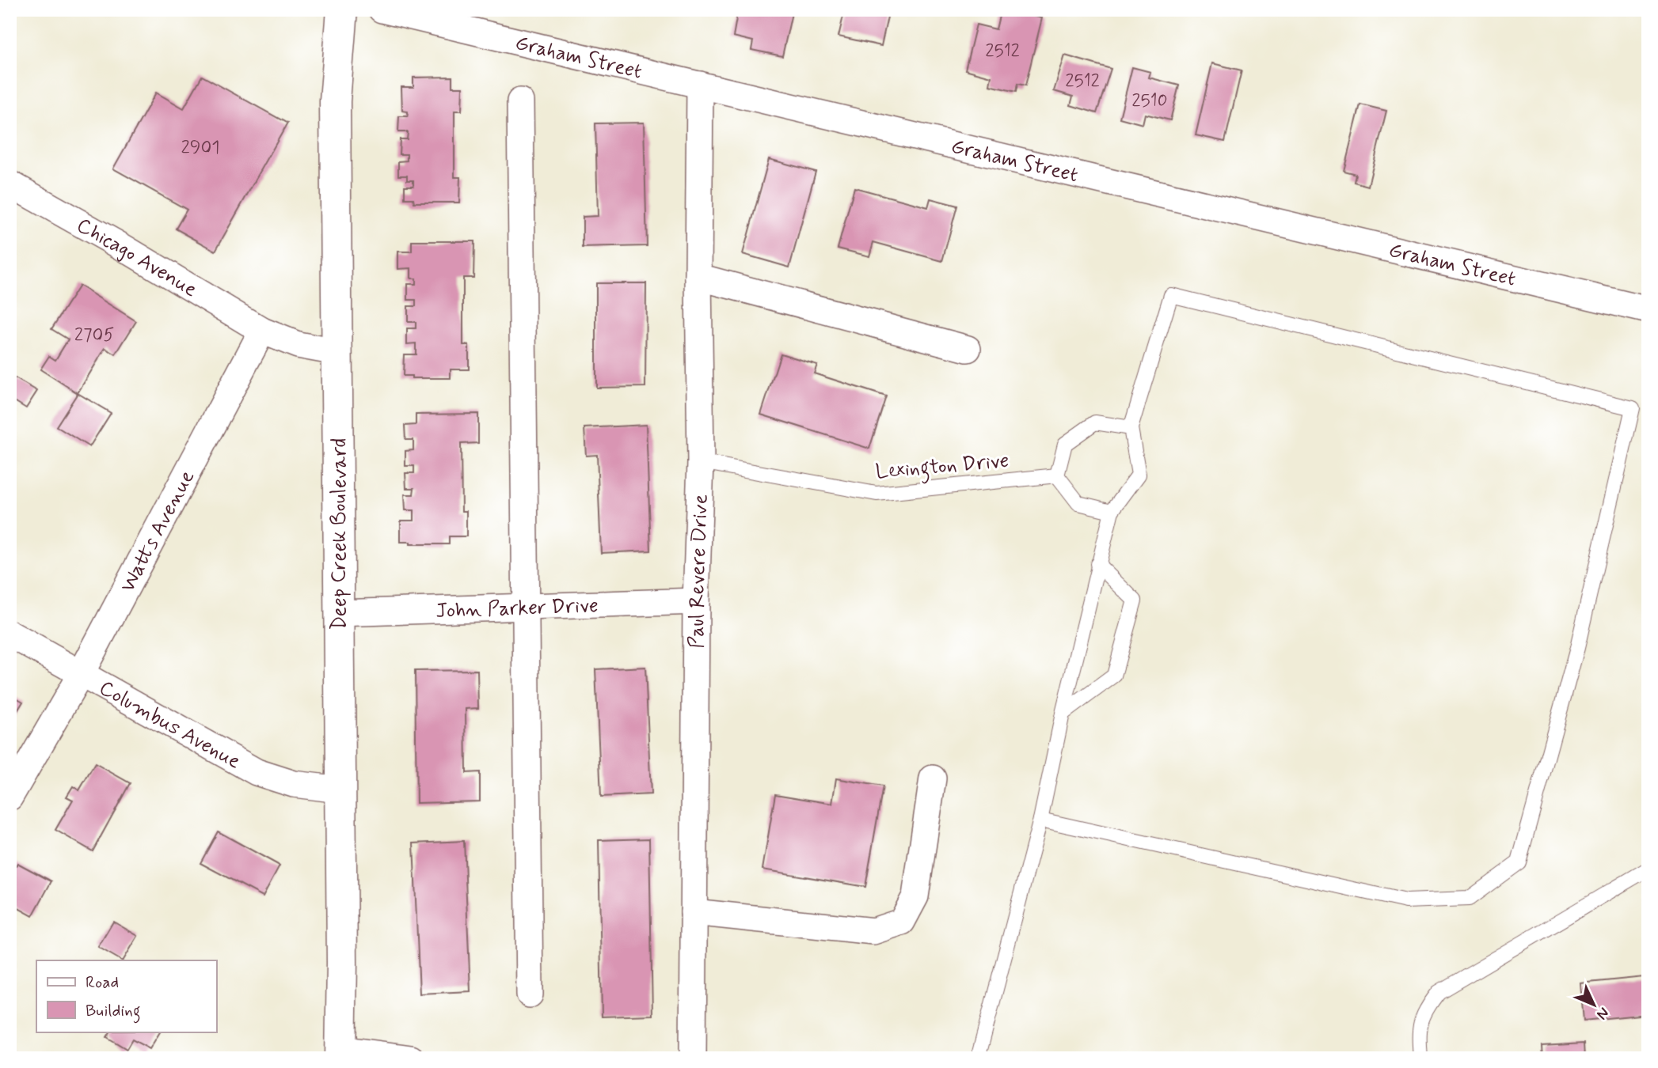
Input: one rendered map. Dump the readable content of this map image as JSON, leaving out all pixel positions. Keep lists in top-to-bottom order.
{
  "streets": {
    "street": [
      "Graham Street",
      "Chicago Avenue",
      "Watts Avenue",
      "Deep Creek Boulevard",
      "Paul Revere Drive",
      "John Parker Drive",
      "Columbus Avenue"
    ],
    "lane": ["Lexington Drive"]
  },
  "crossings": [
    ["Graham Street", "Paul Revere Drive"],
    ["Chicago Avenue", "Watts Avenue"],
    ["Lexington Drive", "Paul Revere Drive"],
    ["Watts Avenue", "Columbus Avenue"],
    ["Deep Creek Boulevard", "John Parker Drive"],
    ["Deep Creek Boulevard", "Columbus Avenue"],
    ["Paul Revere Drive", "John Parker Drive"]
  ],
  "house_numbers": [
    "2512",
    "2512",
    "2510",
    "2901",
    "2705"
  ],
  "legend": ["Road", "Building"],
  "north": "bottom right"
}
